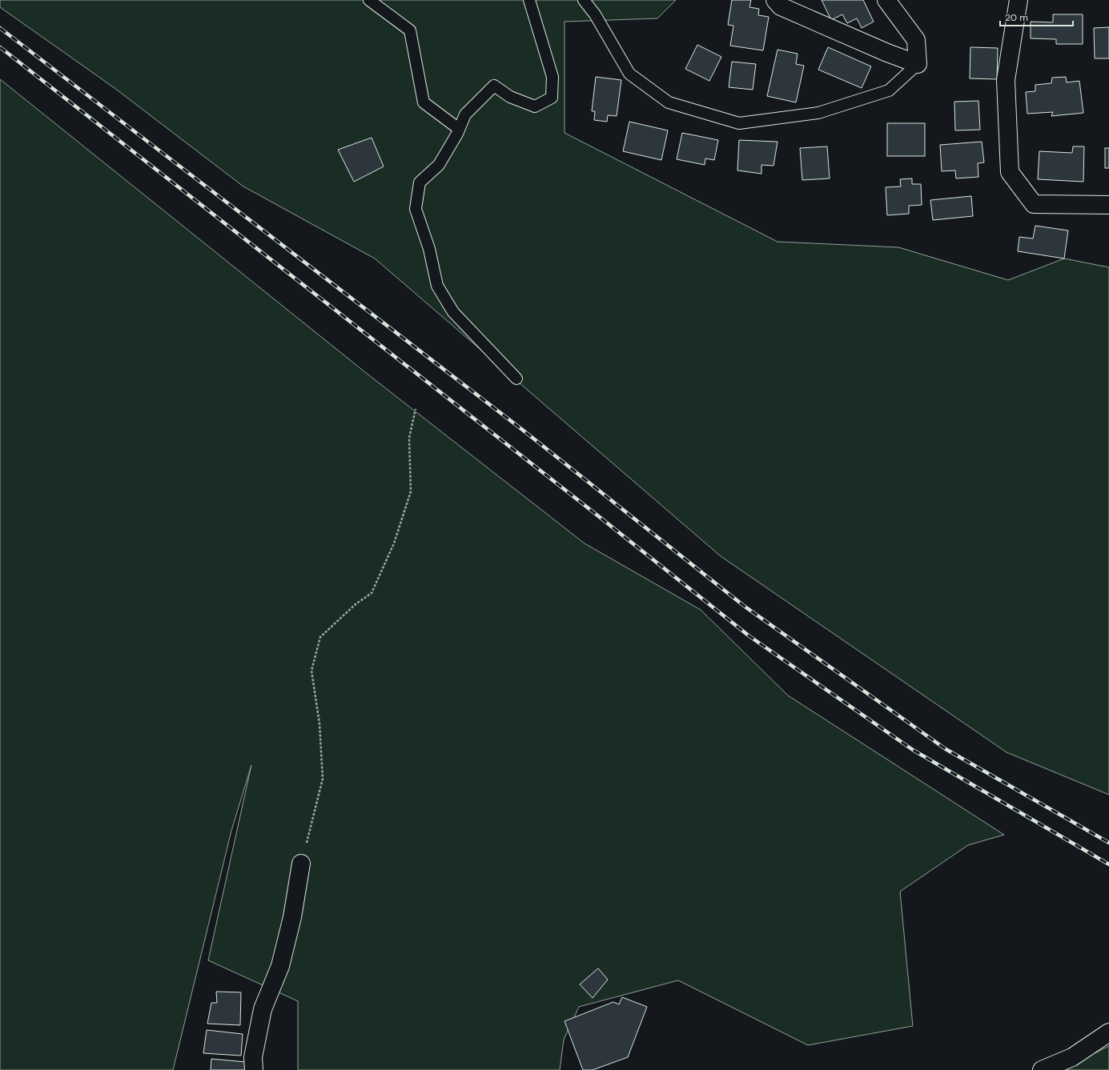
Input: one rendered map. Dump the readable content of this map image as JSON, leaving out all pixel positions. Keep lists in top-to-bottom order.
{
  "scale_bar": "20 m"
}
